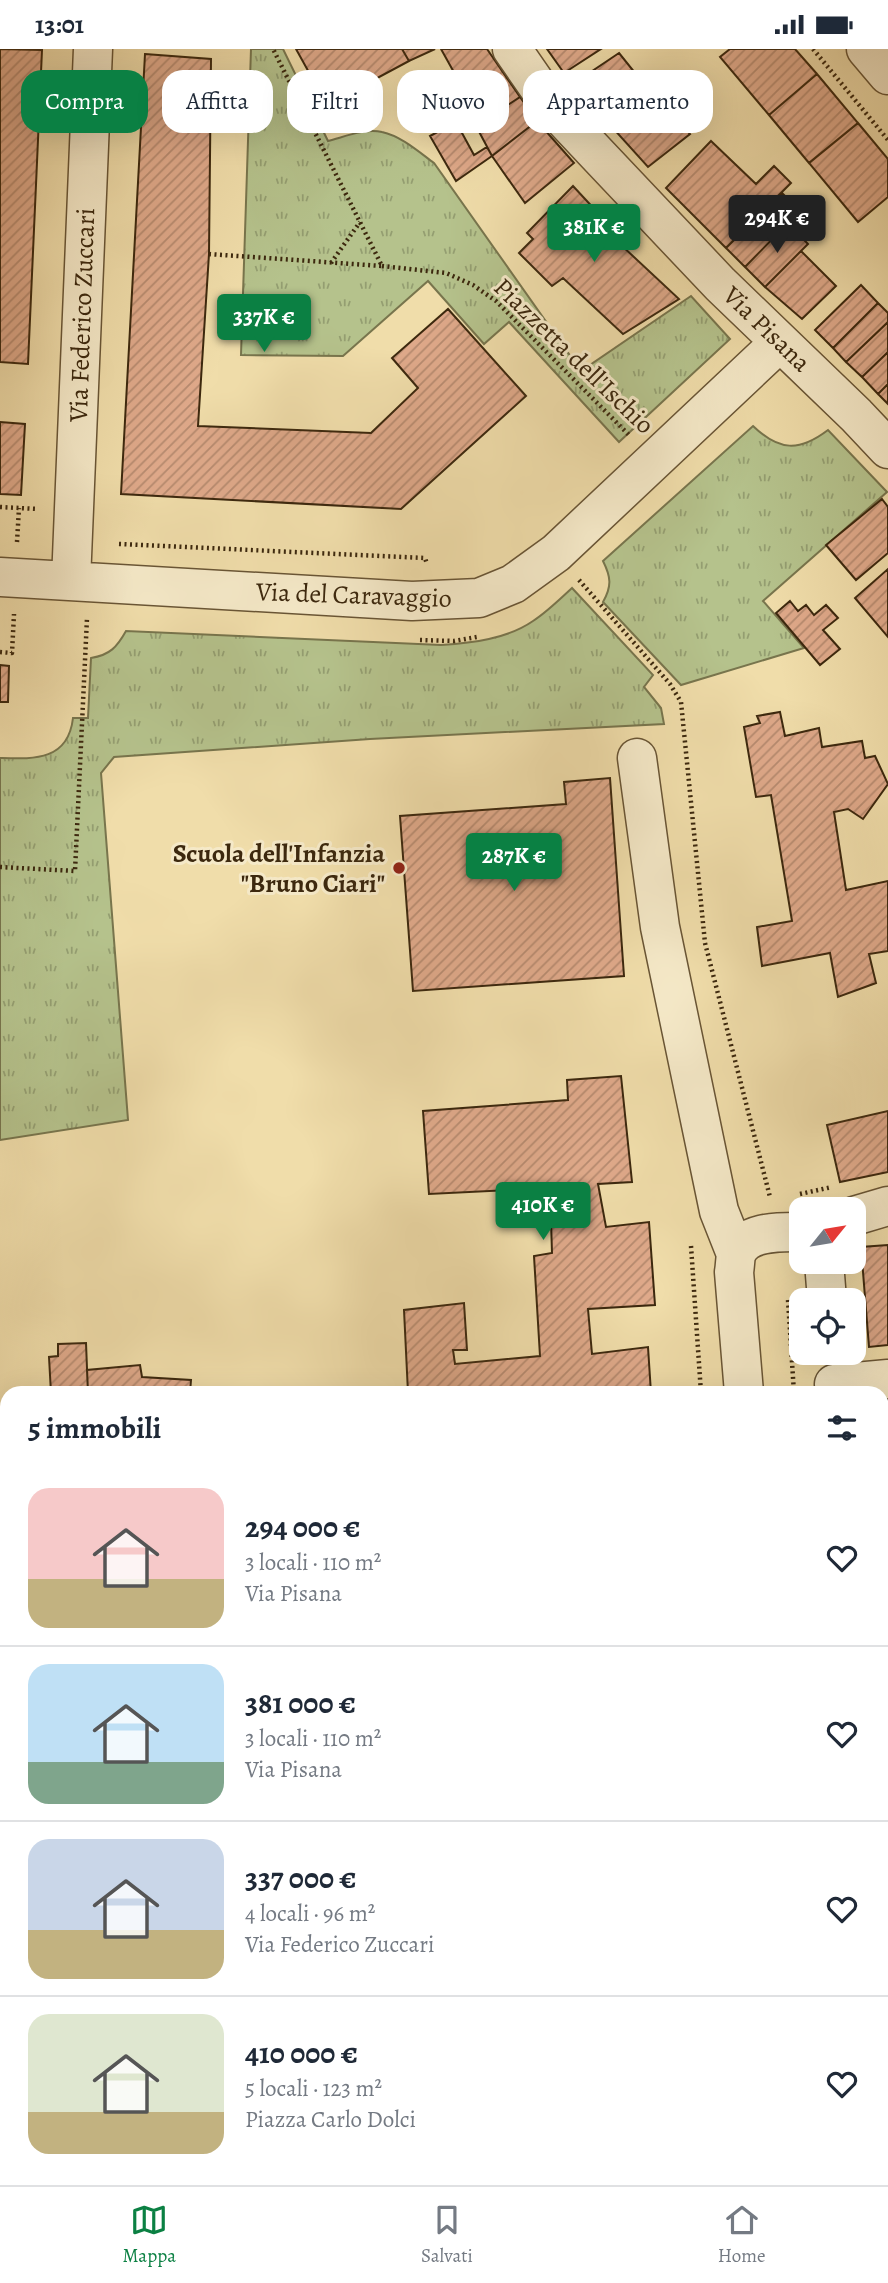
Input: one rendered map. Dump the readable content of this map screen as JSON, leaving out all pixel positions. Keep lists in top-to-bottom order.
{
  "streets": {
    "street": ["Via Federico Zuccari", "Via Pisana", "Via del Caravaggio"],
    "path": ["Piazzetta dell'Ischio"]
  },
  "crossings": [
    ["Via Federico Zuccari", "Via del Caravaggio"],
    ["Via Pisana", "Via del Caravaggio"]
  ],
  "places": ["Scuola dell'Infanzia \"Bruno Ciari\""],
  "north": "top right",
  "page": {
    "status": "13:01",
    "chip": [
      "Compra",
      "Affitta",
      "Filtri",
      "Nuovo",
      "Appartamento"
    ],
    "price": [
      "294K €",
      "381K €",
      "337K €",
      "287K €",
      "410K €"
    ],
    "heading": "5 immobili",
    "list": [
      {
        "name": "294 000 €",
        "note": "3 locali · 110 m² · Via Pisana"
      },
      {
        "name": "381 000 €",
        "note": "3 locali · 110 m² · Via Pisana"
      },
      {
        "name": "337 000 €",
        "note": "4 locali · 96 m² · Via Federico Zuccari"
      },
      {
        "name": "410 000 €",
        "note": "5 locali · 123 m² · Piazza Carlo Dolci"
      }
    ],
    "tabs": ["Mappa", "Salvati", "Home"]
  }
}
